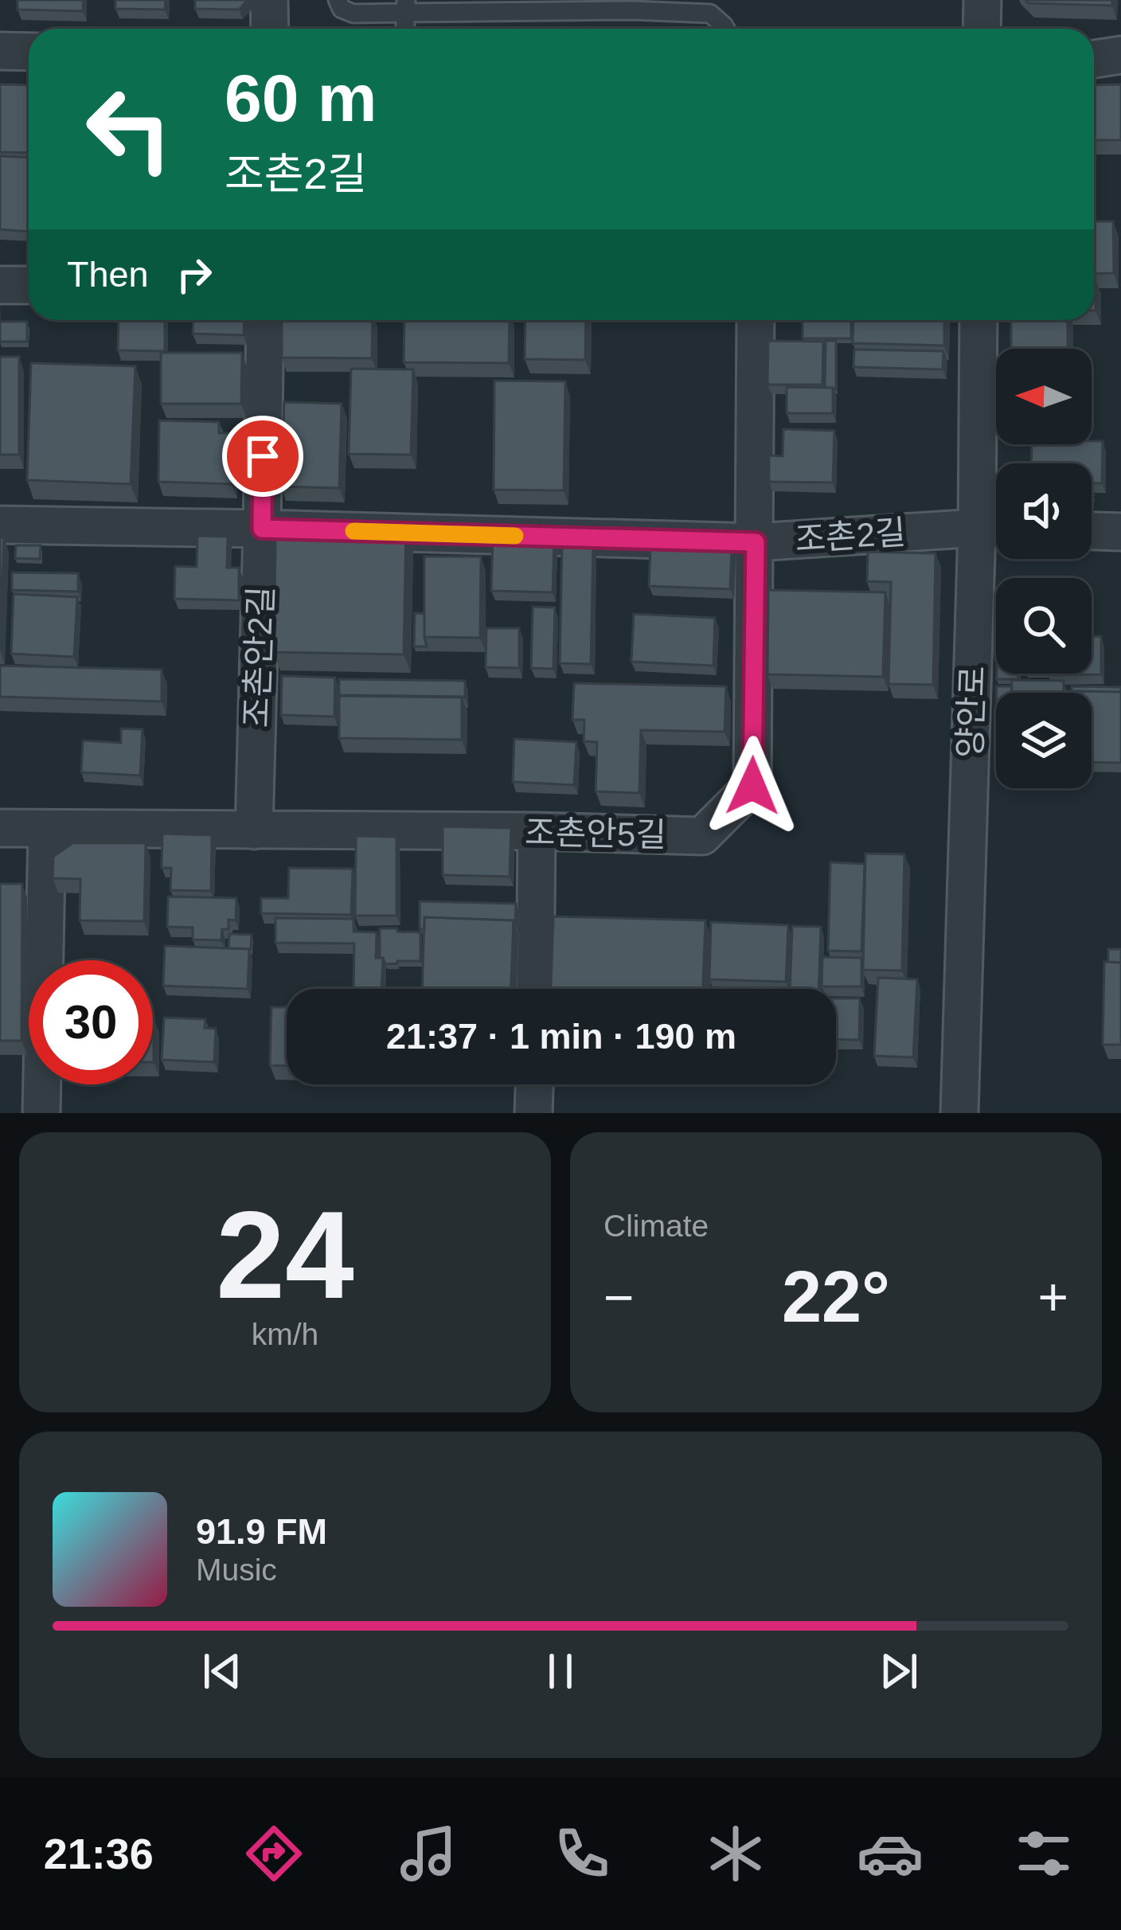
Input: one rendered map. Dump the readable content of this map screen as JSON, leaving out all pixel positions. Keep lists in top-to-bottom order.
{
  "streets": {
    "street": [
      "조촌2길",
      "조촌안2길",
      "양안로",
      "조촌안5길"
    ]
  },
  "crossings": [
    ["조촌2길", "조촌안2길"],
    ["조촌2길", "양안로"],
    ["조촌2길", "조촌안5길"],
    ["조촌안2길", "조촌안5길"]
  ],
  "north": "left",
  "page": {
    "turn": ["60 m", "조촌2길"],
    "then": "Then",
    "limit": "30",
    "trip": "21:37 · 1 min · 190 m",
    "tile": [
      ["24", "km/h"],
      "Climate"
    ],
    "heat": ["−", "22°", "+"],
    "song": ["91.9 FM", "Music"],
    "tabs": "21:36"
  }
}
